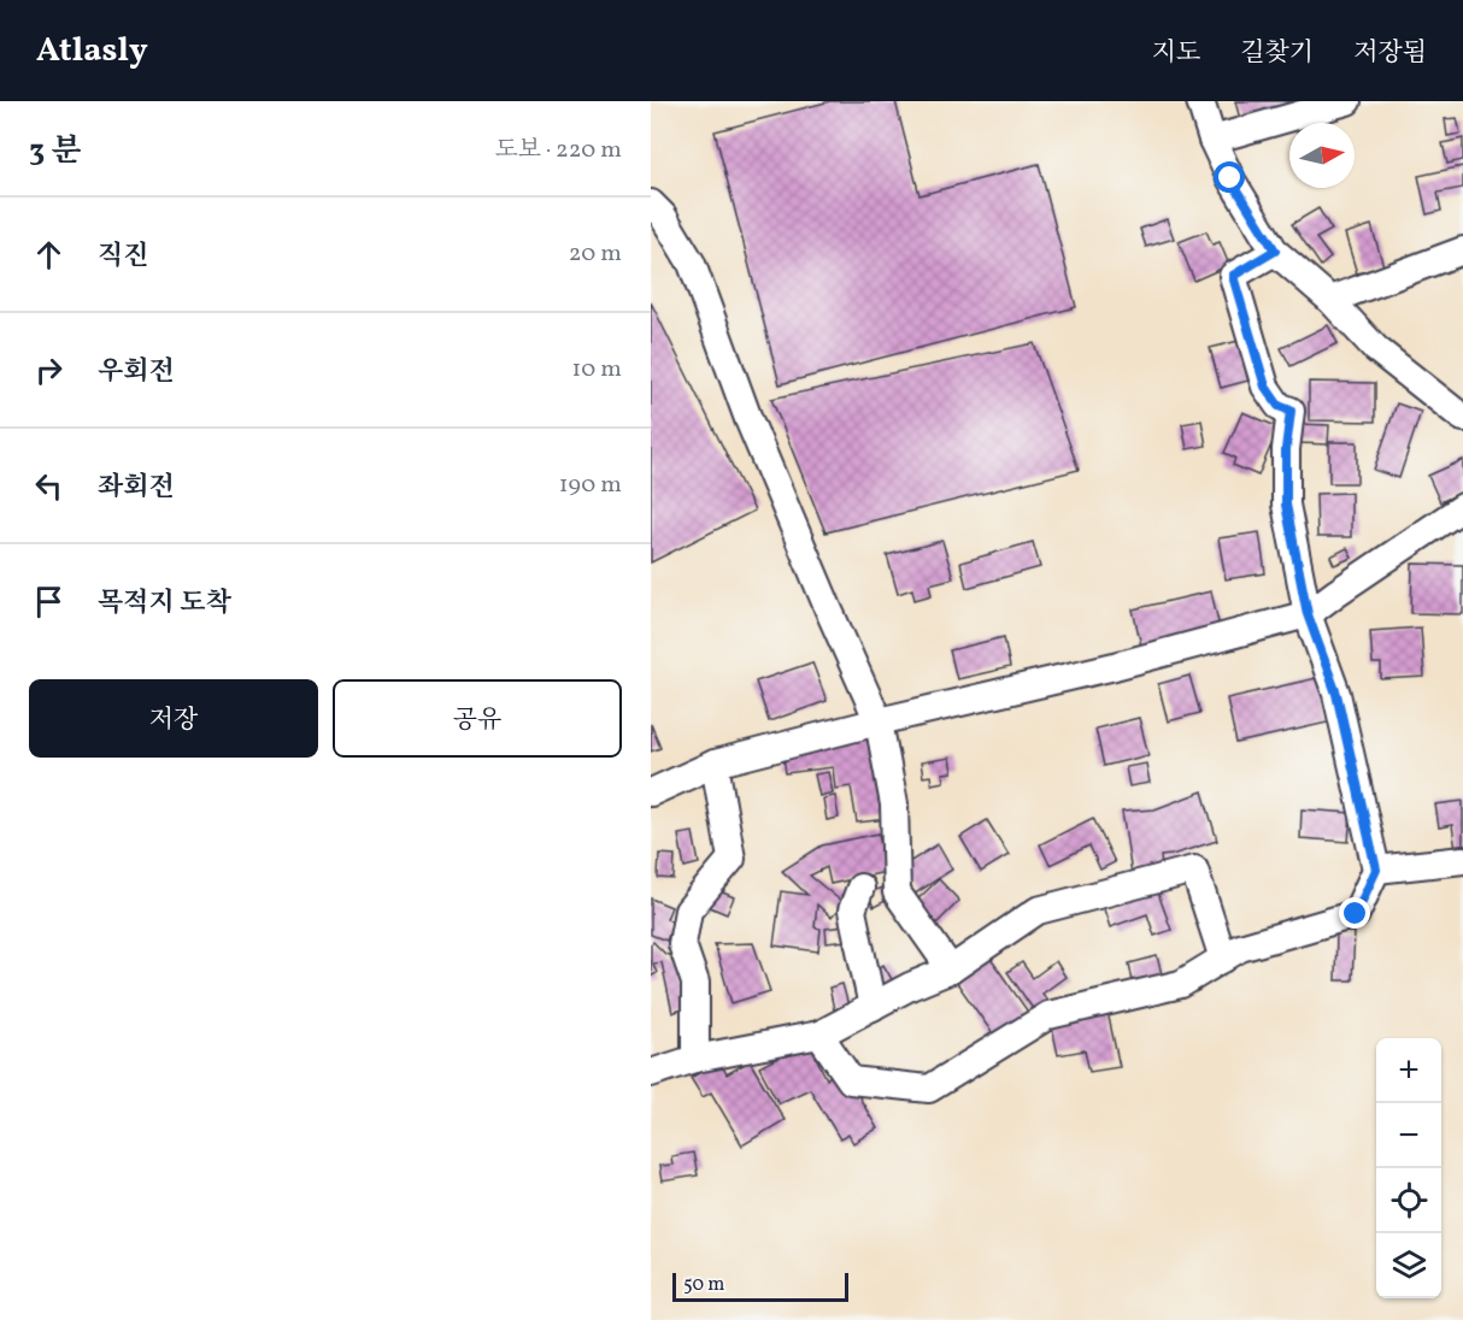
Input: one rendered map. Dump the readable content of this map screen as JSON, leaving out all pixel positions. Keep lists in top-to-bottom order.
{
  "scale_bar": "50 m",
  "north": "right",
  "page": {
    "header": "Atlasly",
    "nav": ["지도", "길찾기", "저장됨"],
    "heading": ["3 분", "도보 · 220 m"],
    "list": [
      ["직진", "20 m"],
      ["우회전", "10 m"],
      ["좌회전", "190 m"],
      "목적지 도착"
    ],
    "buttons": ["저장", "공유"],
    "map_buttons": ["+", "−"],
    "scale": "50 m"
  }
}
